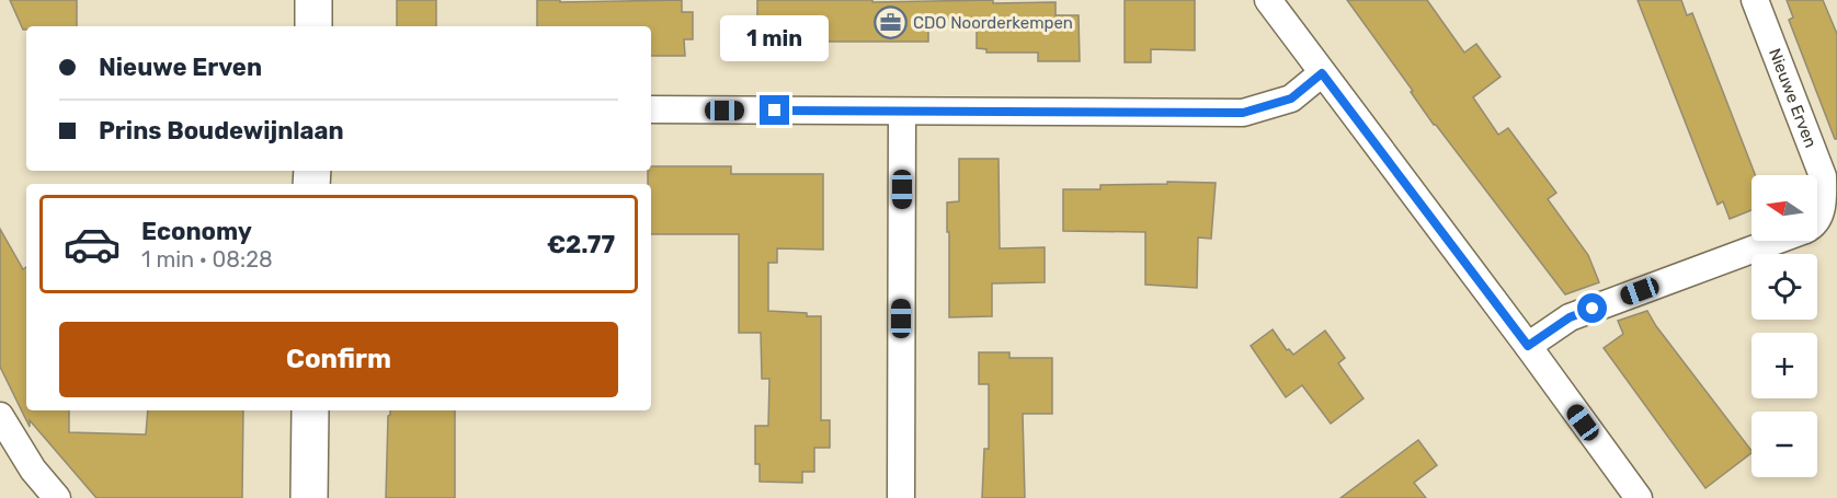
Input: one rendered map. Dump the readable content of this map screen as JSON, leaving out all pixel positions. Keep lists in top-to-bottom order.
{
  "streets": {
    "street": ["Nieuwe Erven"]
  },
  "places": {
    "office": ["CDO Noorderkempen"]
  },
  "north": "left",
  "page": {
    "bubble": "1 min",
    "banner": ["Nieuwe Erven", "Prins Boudewijnlaan"],
    "map_buttons": ["+", "−"],
    "list": [
      {
        "name": "Economy",
        "note": "1 min · 08:28",
        "value": "€2.77"
      }
    ],
    "buttons": "Confirm"
  }
}
